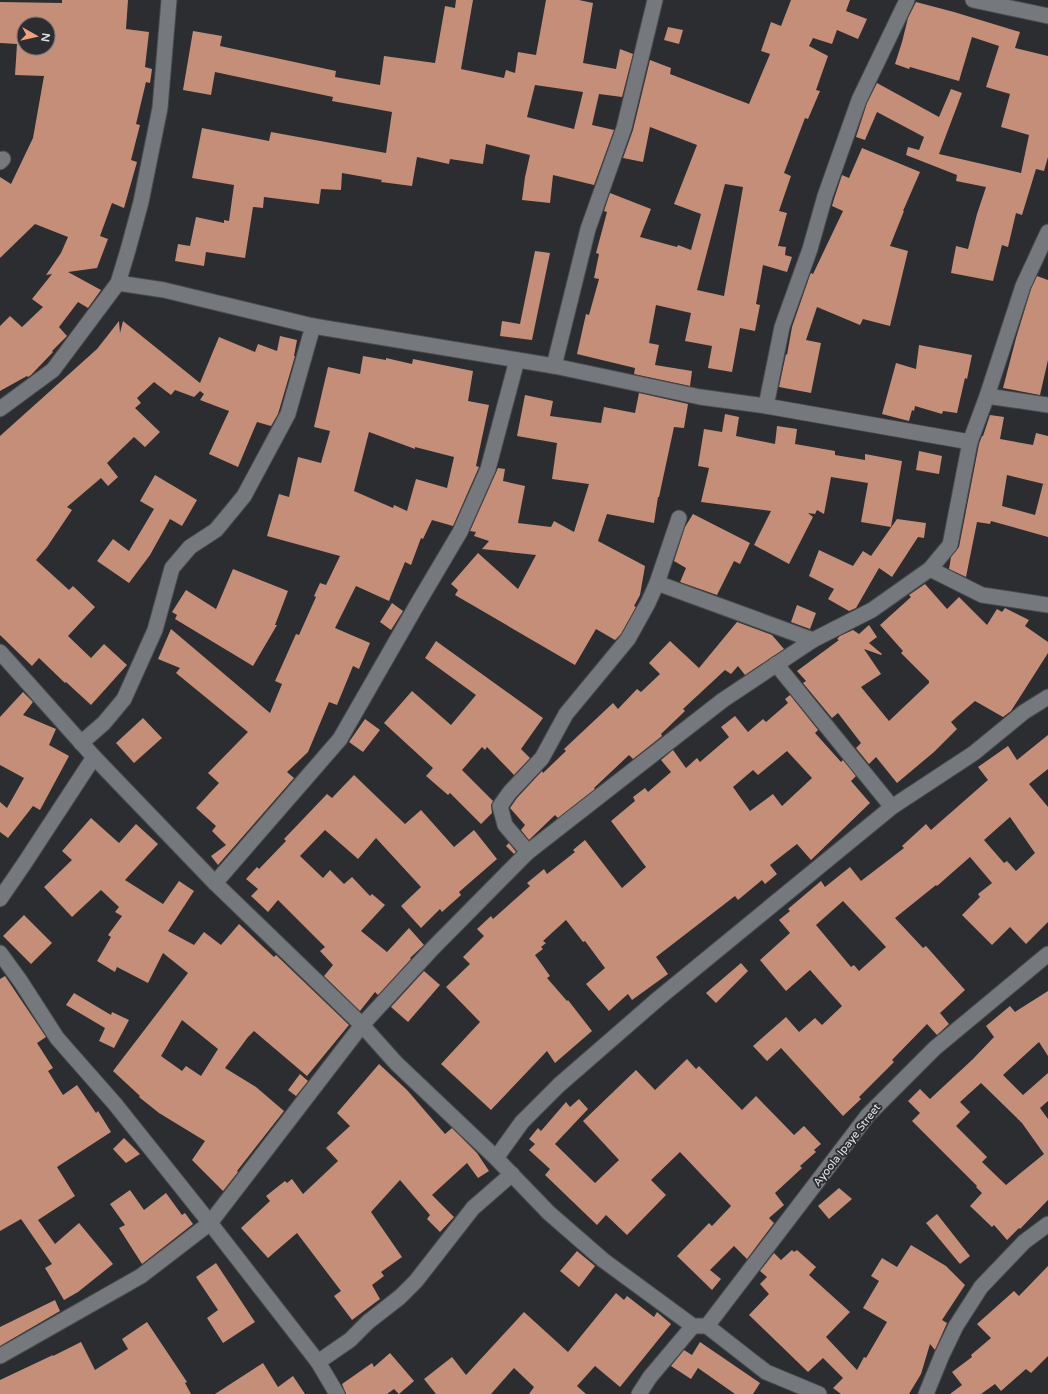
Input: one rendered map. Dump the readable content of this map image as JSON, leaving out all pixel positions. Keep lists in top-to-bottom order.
{
  "streets": {
    "street": ["Ayoola Ipaye Street"]
  },
  "north": "right"
}
